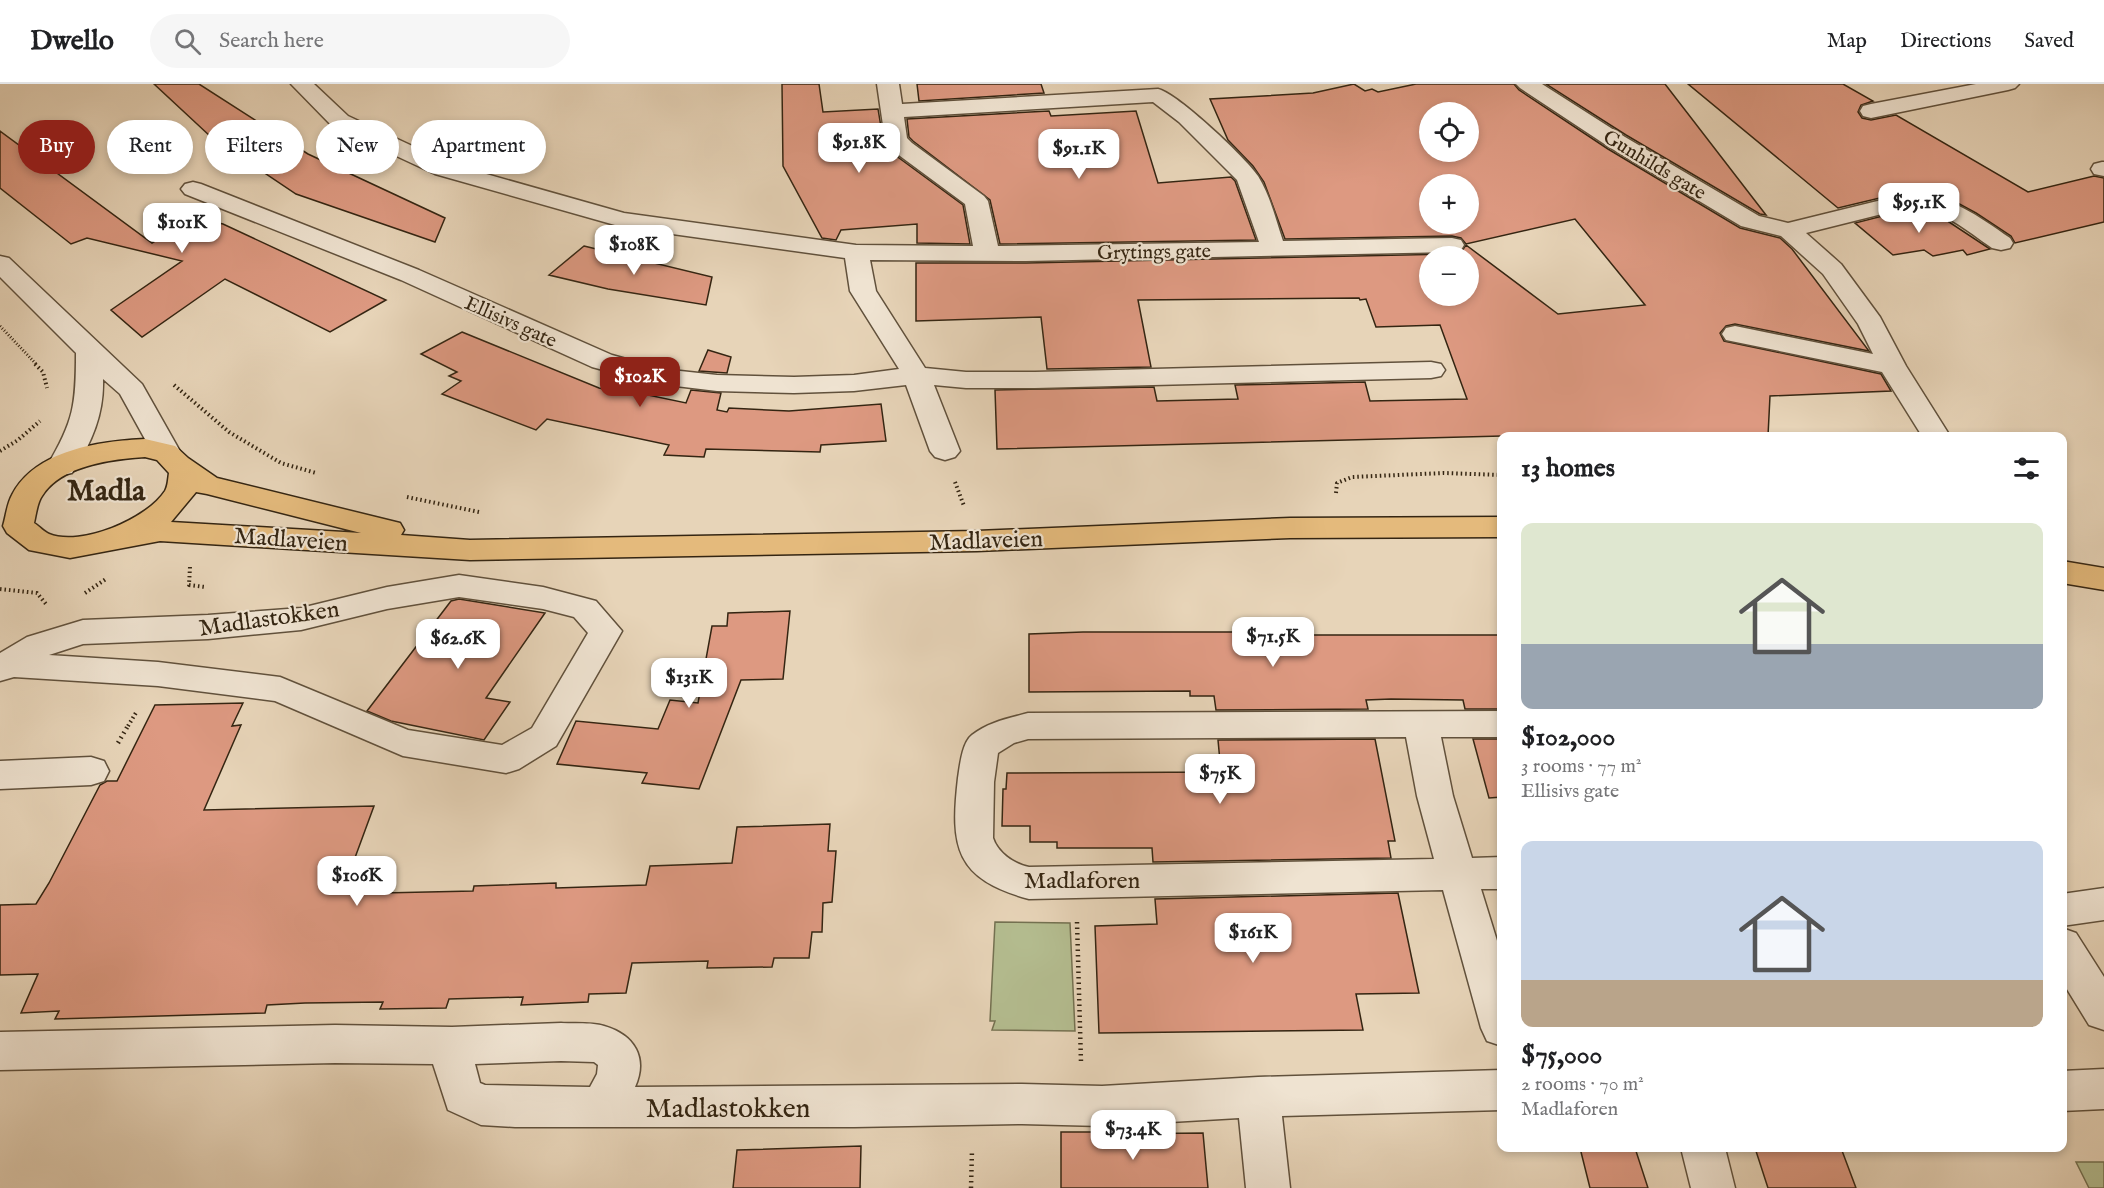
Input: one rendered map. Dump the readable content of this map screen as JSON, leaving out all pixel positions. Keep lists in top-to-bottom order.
{
  "streets": {
    "main road": ["Madlaveien"],
    "street": [
      "Gunhilds gate",
      "Grytings gate",
      "Ellisivs gate",
      "Madlastokken",
      "Madlaforen"
    ]
  },
  "districts": ["Madla"],
  "page": {
    "header": "Dwello",
    "search": "Search here",
    "nav": ["Map", "Directions", "Saved"],
    "map_buttons": ["+", "−"],
    "chip": [
      "Buy",
      "Rent",
      "Filters",
      "New",
      "Apartment"
    ],
    "price": [
      "$91.8K",
      "$91.1K",
      "$95.1K",
      "$101K",
      "$108K",
      "$102K",
      "$71.5K",
      "$62.6K",
      "$131K",
      "$75K",
      "$106K",
      "$161K",
      "$73.4K"
    ],
    "heading": "13 homes",
    "list": [
      {
        "name": "$102,000",
        "note": "3 rooms · 77 m² · Ellisivs gate"
      },
      {
        "name": "$75,000",
        "note": "2 rooms · 70 m² · Madlaforen"
      }
    ]
  }
}
